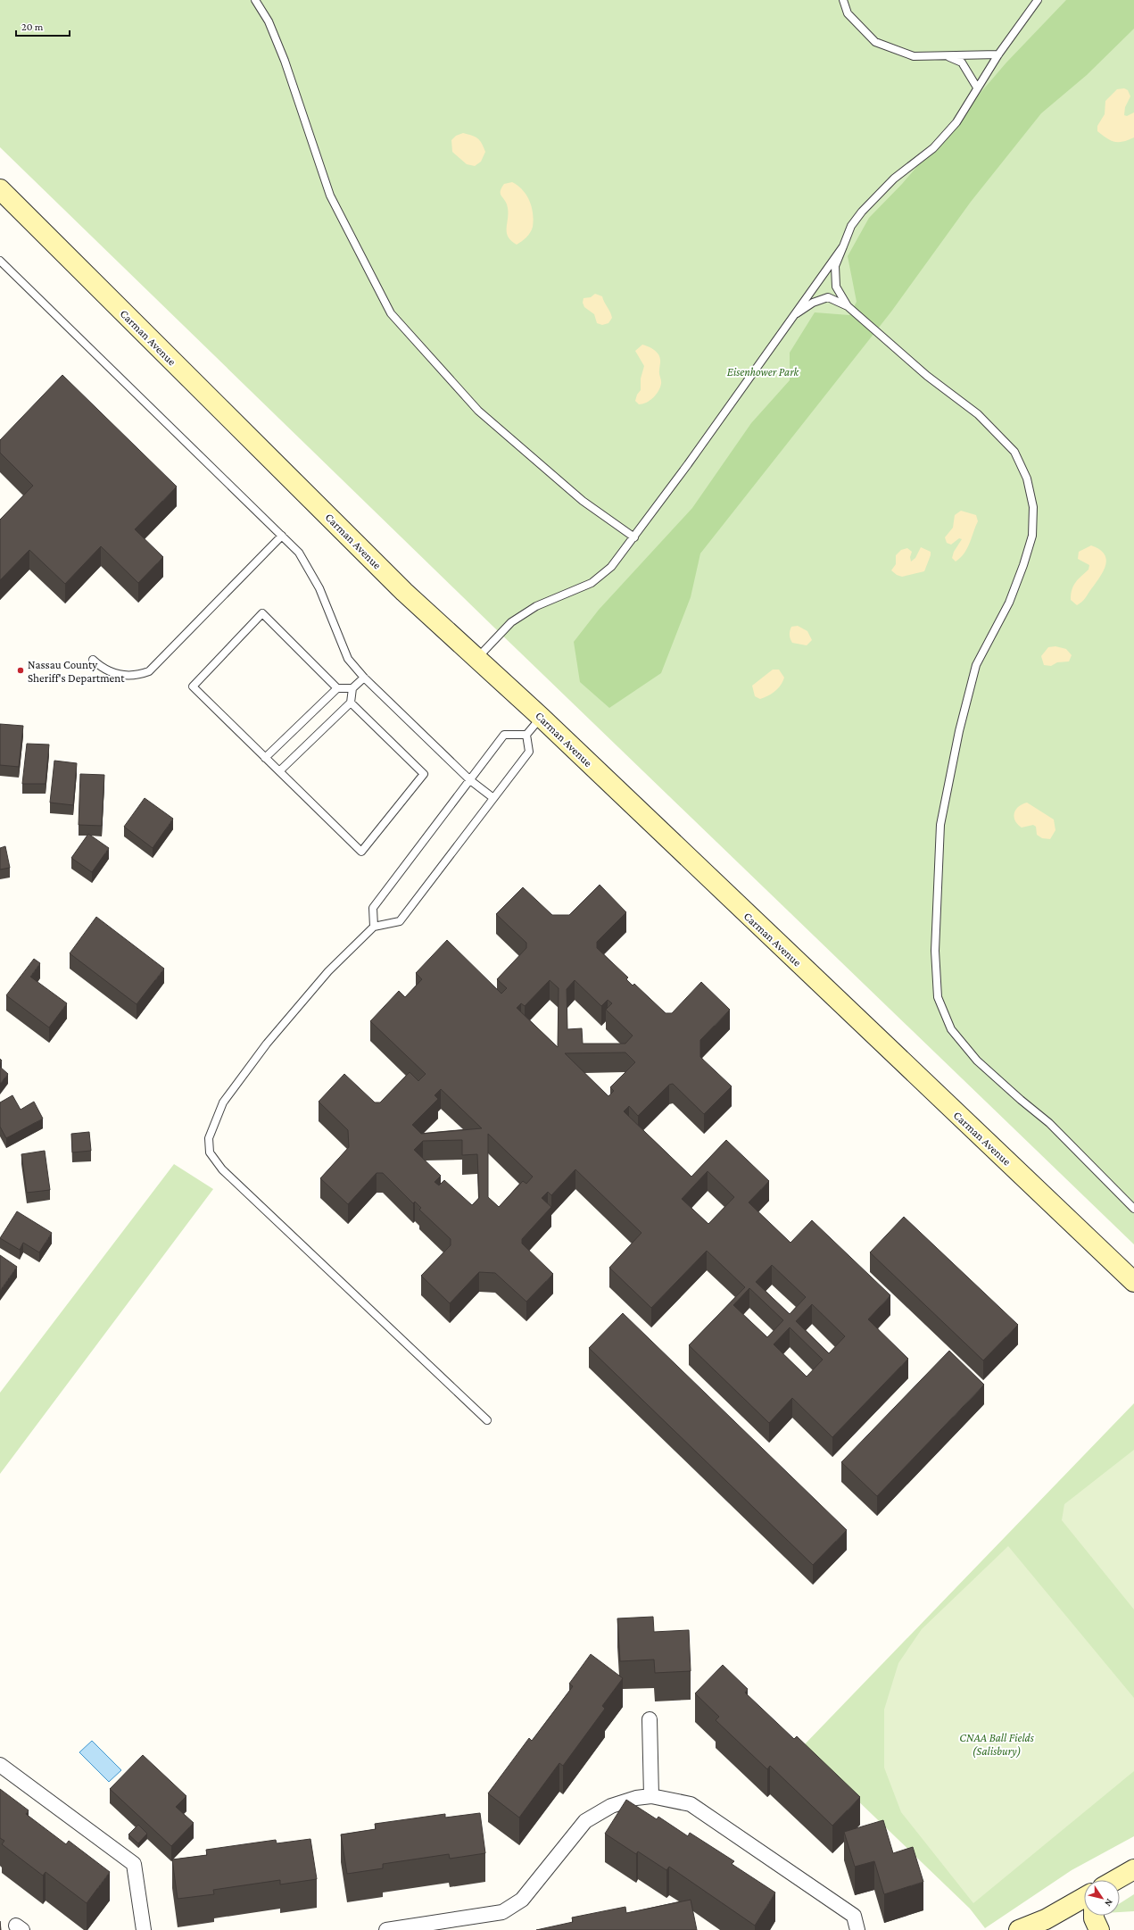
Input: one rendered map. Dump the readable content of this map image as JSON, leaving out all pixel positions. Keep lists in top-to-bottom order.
{
  "streets": {
    "main road": ["Carman Avenue"]
  },
  "parks": ["Eisenhower Park", "CNAA Ball Fields (Salisbury)"],
  "places": ["Nassau County Sheriff's Department"],
  "scale_bar": "20 m",
  "north": "bottom right"
}
